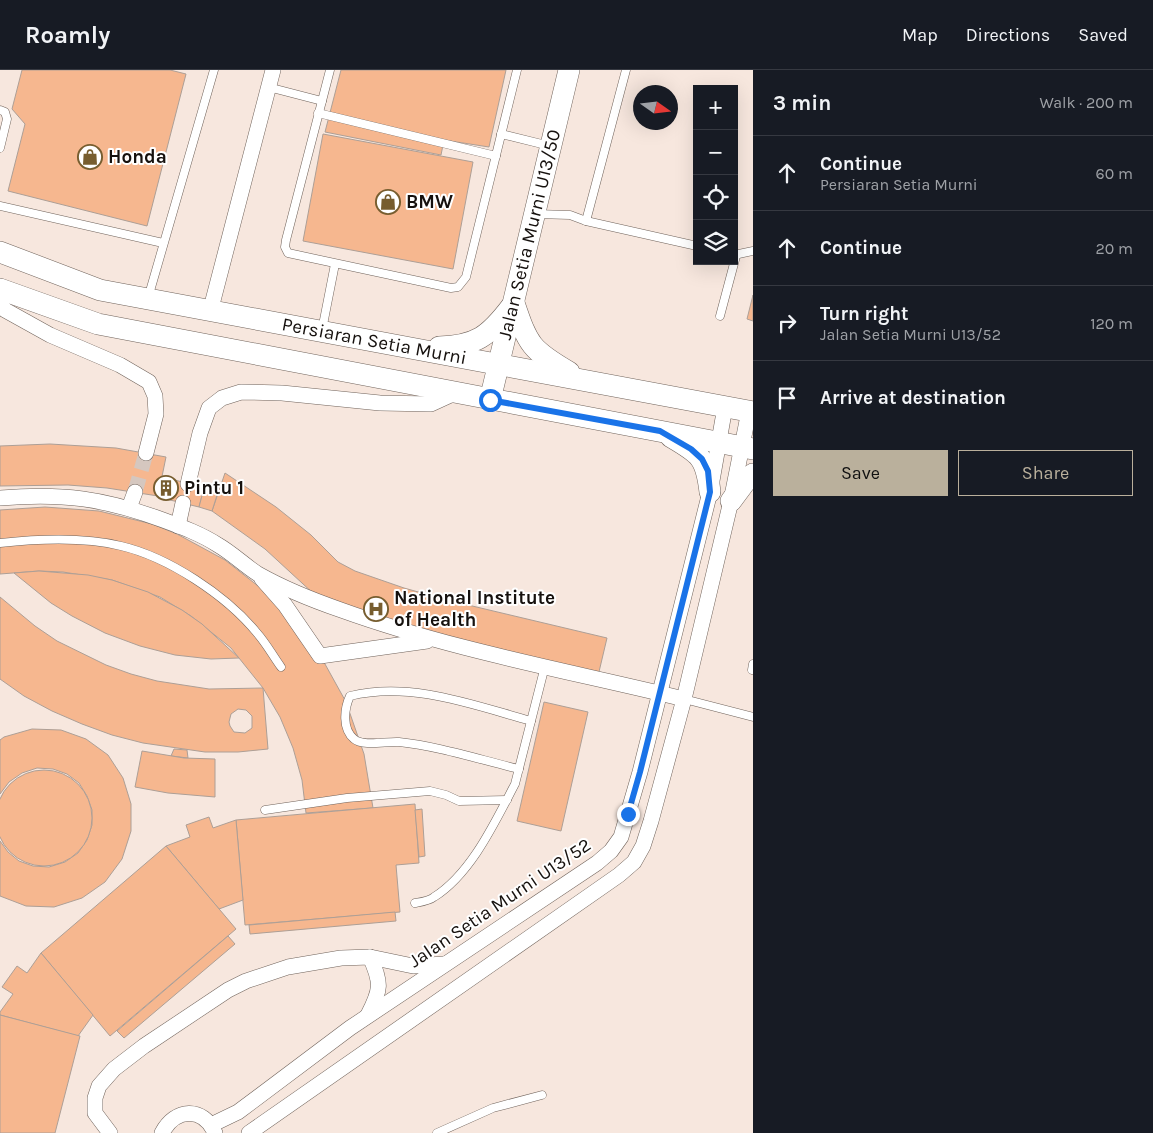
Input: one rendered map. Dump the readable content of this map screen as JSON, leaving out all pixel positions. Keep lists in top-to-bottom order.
{
  "streets": {
    "street": ["Jalan Setia Murni U13/50", "Persiaran Setia Murni", "Jalan Setia Murni U13/52"]
  },
  "crossings": [
    ["Jalan Setia Murni U13/50", "Persiaran Setia Murni"],
    ["Persiaran Setia Murni", "Jalan Setia Murni U13/52"]
  ],
  "places": {
    "shop": ["Honda", "BMW"],
    "building": ["Pintu 1"],
    "hospital": ["National Institute of Health"]
  },
  "north": "right",
  "page": {
    "header": "Roamly",
    "nav": ["Map", "Directions", "Saved"],
    "heading": ["3 min", "Walk · 200 m"],
    "map_buttons": ["+", "−"],
    "list": [
      ["Continue", "Persiaran Setia Murni", "60 m"],
      ["Continue", "20 m"],
      ["Turn right", "Jalan Setia Murni U13/52", "120 m"],
      "Arrive at destination"
    ],
    "buttons": ["Save", "Share"]
  }
}
